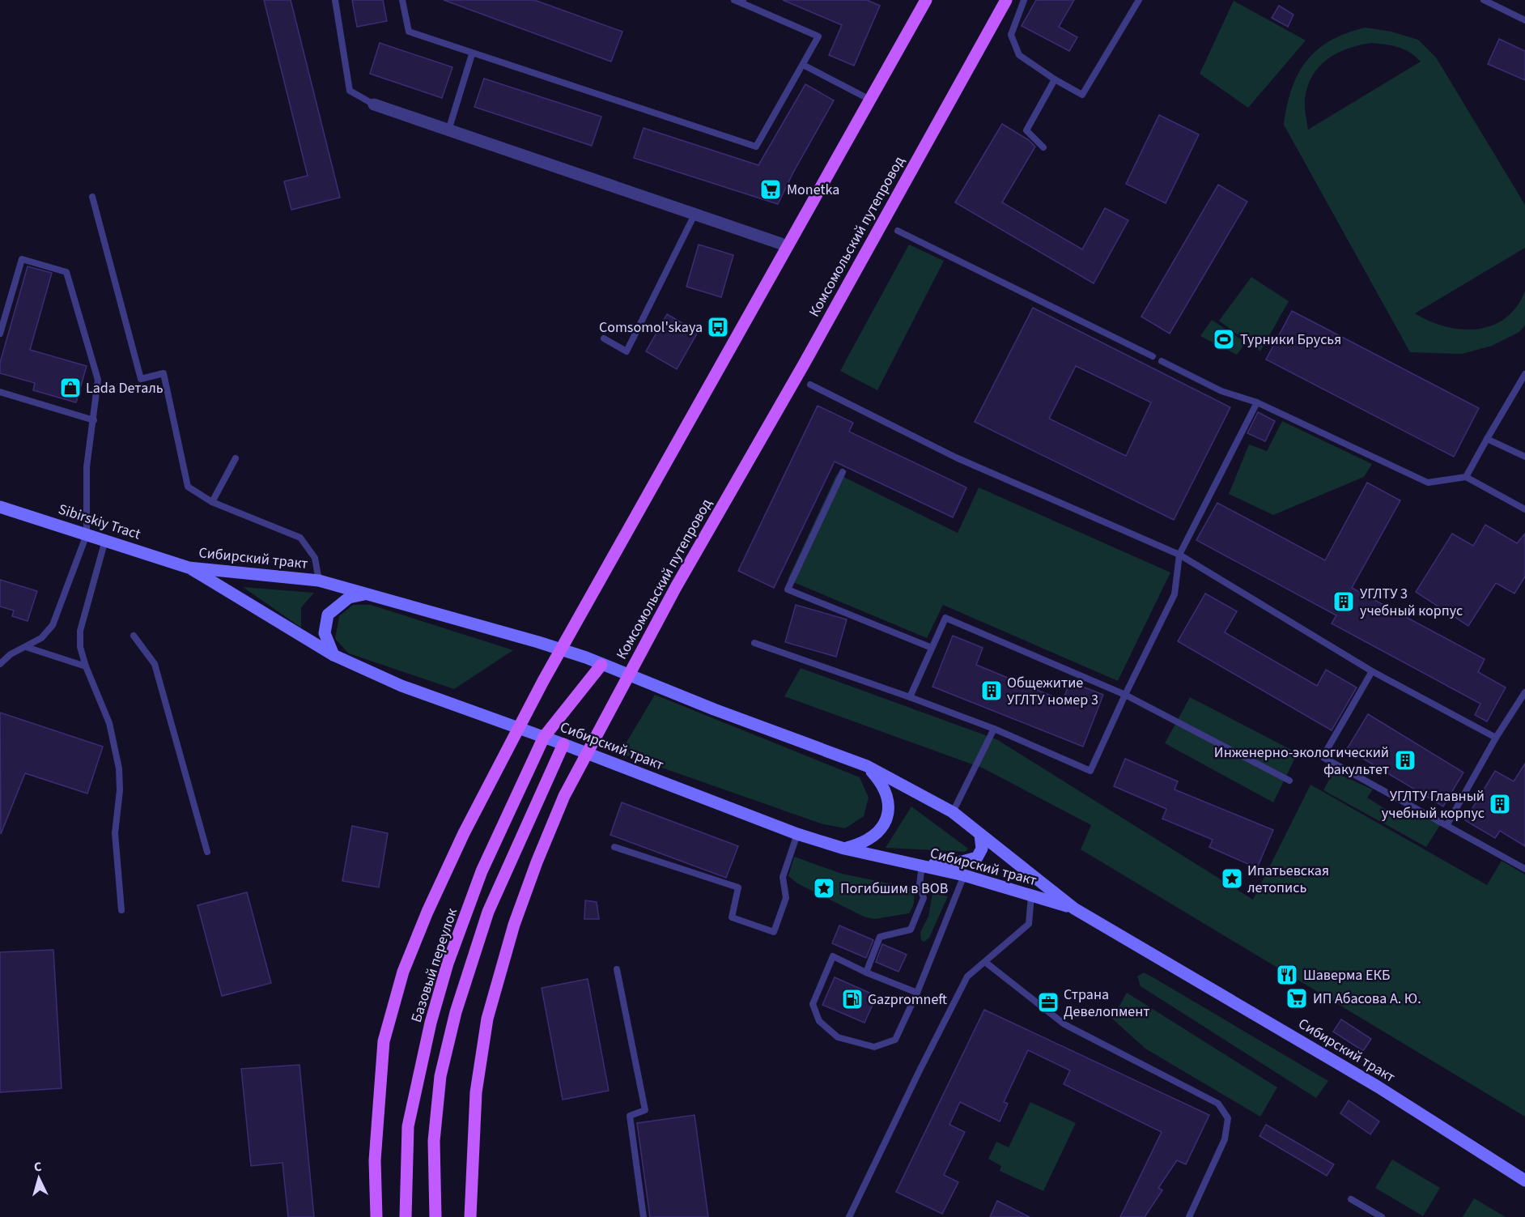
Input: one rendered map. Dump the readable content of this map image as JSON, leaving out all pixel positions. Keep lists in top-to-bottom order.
{
  "streets": {
    "main road": [
      "Комсомольский путепровод",
      "Sibirskiy Tract",
      "Сибирский тракт",
      "Базовый переулок"
    ]
  },
  "crossings": [
    ["Комсомольский путепровод", "Сибирский тракт"],
    ["Комсомольский путепровод", "Базовый переулок"],
    ["Sibirskiy Tract", "Сибирский тракт"],
    ["Сибирский тракт", "Базовый переулок"]
  ],
  "places": {
    "supermarket": ["Monetka", "ИП Абасова А. Ю."],
    "bus stop": ["Comsomol'skaya"],
    "sports": ["Турники Брусья"],
    "shop": ["Lada Dеталь"],
    "building": [
      "УГЛТУ 3 учебный корпус",
      "Общежитие УГЛТУ номер 3",
      "Инженерно-экологический факультет",
      "УГЛТУ Главный учебный корпус"
    ],
    "place": ["Ипатьевская летопись", "Погибшим в ВОВ"],
    "restaurant": ["Шаверма ЕКБ"],
    "fuel station": ["Gazpromneft"],
    "office": ["Страна Девелопмент"]
  },
  "north": "top"
}
